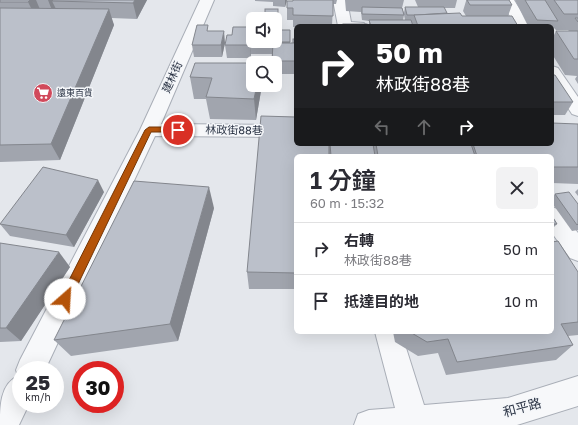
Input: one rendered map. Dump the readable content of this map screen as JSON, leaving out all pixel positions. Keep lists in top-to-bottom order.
{
  "streets": {
    "street": ["建林街", "林政街88巷", "和平路"]
  },
  "crossings": [
    ["建林街", "林政街88巷"]
  ],
  "places": {
    "supermarket": ["遠東百貨"]
  },
  "page": {
    "turn": ["50 m", "林政街88巷"],
    "heading": ["1 分鐘", "60 m · 15:32"],
    "list": [
      {
        "name": "右轉",
        "note": "林政街88巷",
        "value": "50 m"
      },
      {
        "name": "抵達目的地",
        "value": "10 m"
      }
    ],
    "speed": "25 km/h",
    "limit": "30"
  }
}
